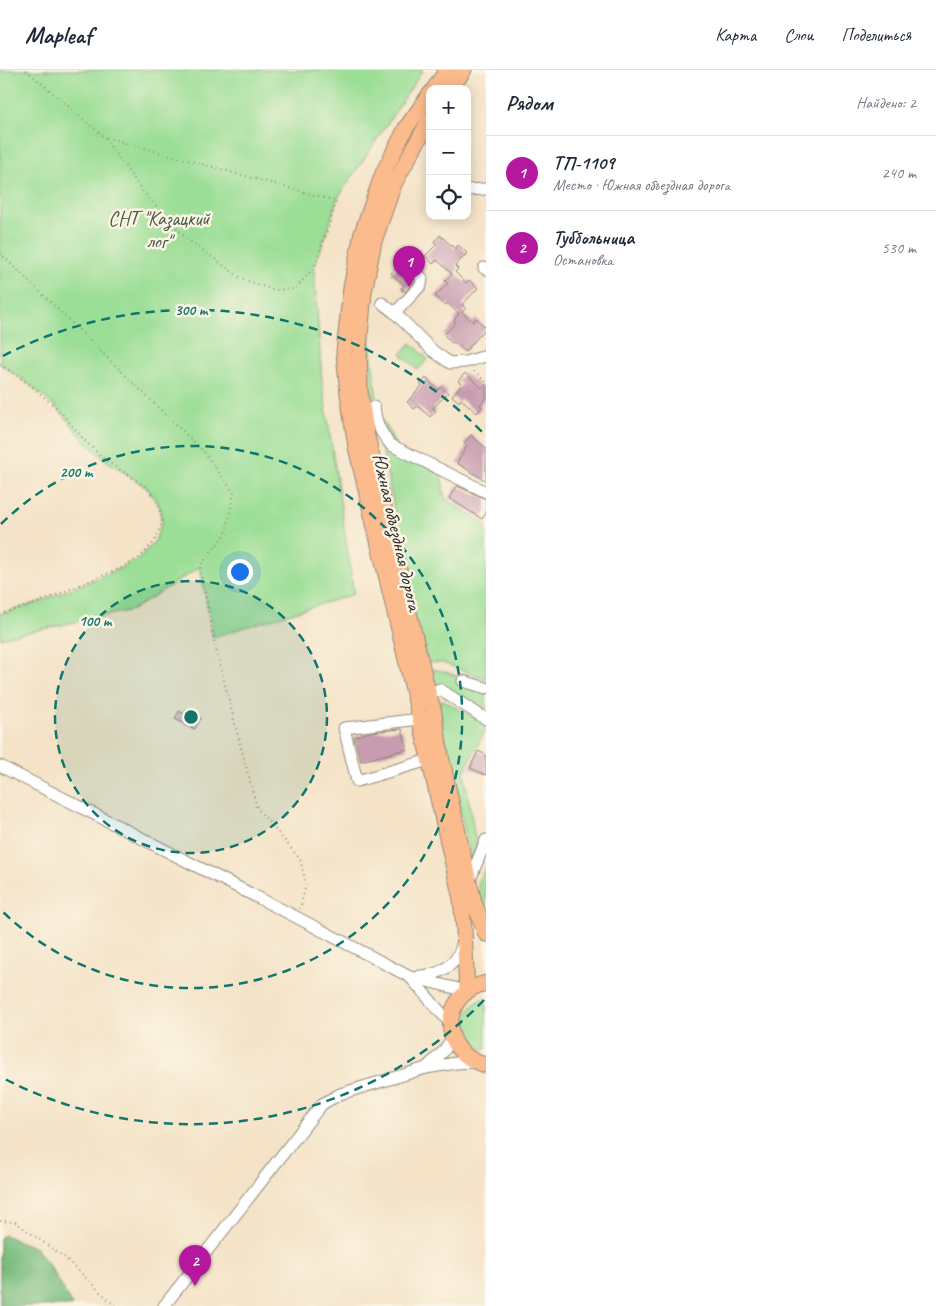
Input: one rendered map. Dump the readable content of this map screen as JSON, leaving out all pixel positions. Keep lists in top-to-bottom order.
{
  "streets": {
    "main road": ["Южная объездная дорога"]
  },
  "parks": ["СНТ \"Казацкий лог\""],
  "page": {
    "header": "Mapleaf",
    "nav": ["Карта", "Слои", "Поделиться"],
    "heading": ["Рядом", "Найдено: 2"],
    "map_buttons": ["+", "−"],
    "list": [
      {
        "mark": "1",
        "name": "ТП-1109",
        "note": "Место · Южная объездная дорога",
        "value": "240 m"
      },
      {
        "mark": "2",
        "name": "Туббольница",
        "note": "Остановка",
        "value": "530 m"
      }
    ],
    "pins": ["1", "2"]
  },
  "rings": ["300 m", "200 m", "100 m"]
}
